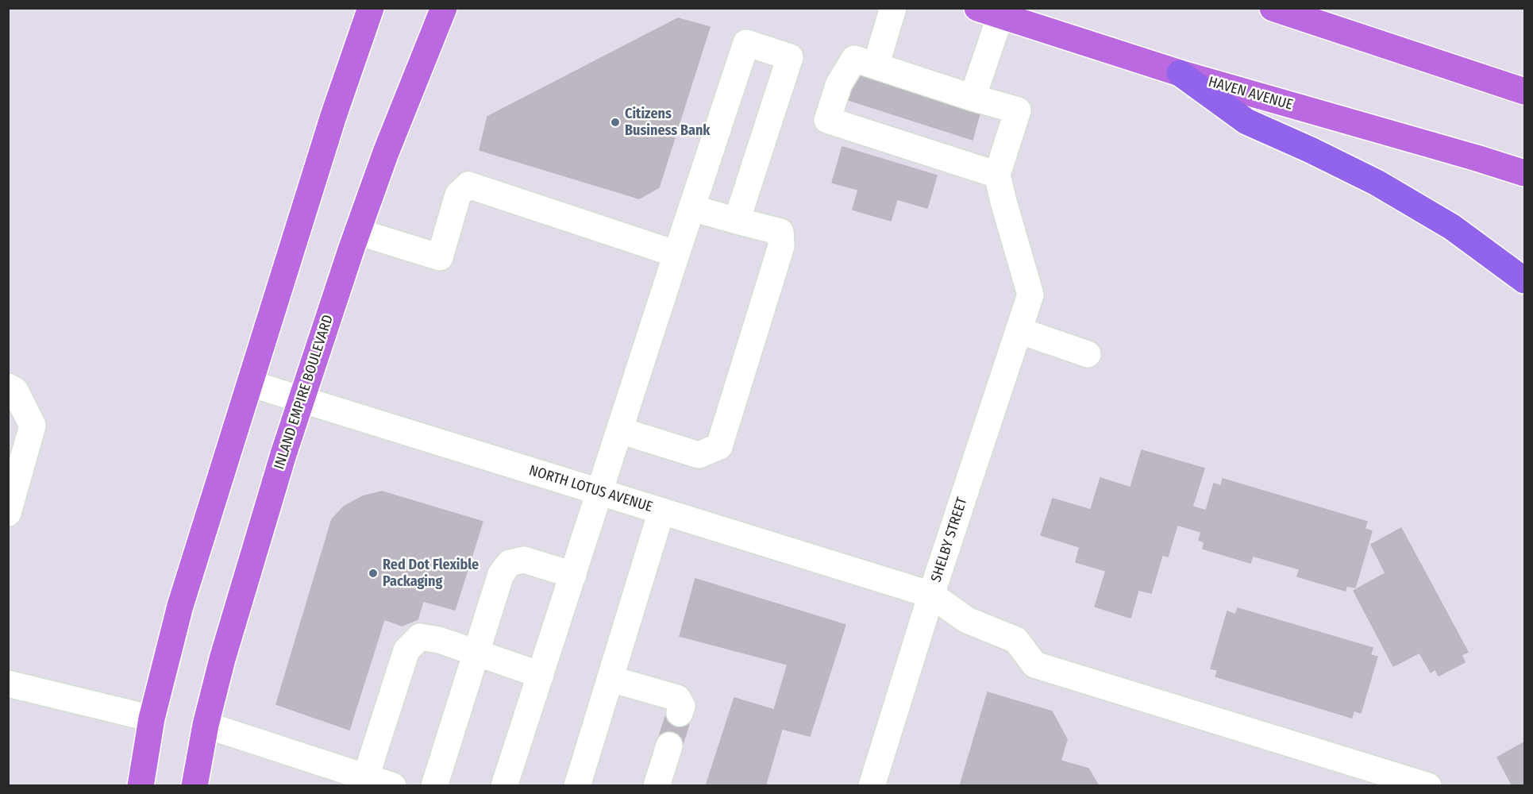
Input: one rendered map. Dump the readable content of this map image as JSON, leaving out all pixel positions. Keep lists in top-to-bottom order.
{
  "streets": {
    "main road": ["HAVEN AVENUE", "INLAND EMPIRE BOULEVARD"],
    "street": ["NORTH LOTUS AVENUE", "SHELBY STREET"]
  },
  "crossings": [
    ["INLAND EMPIRE BOULEVARD", "NORTH LOTUS AVENUE"],
    ["NORTH LOTUS AVENUE", "SHELBY STREET"]
  ],
  "places": ["Citizens Business Bank", "Red Dot Flexible Packaging"]
}
